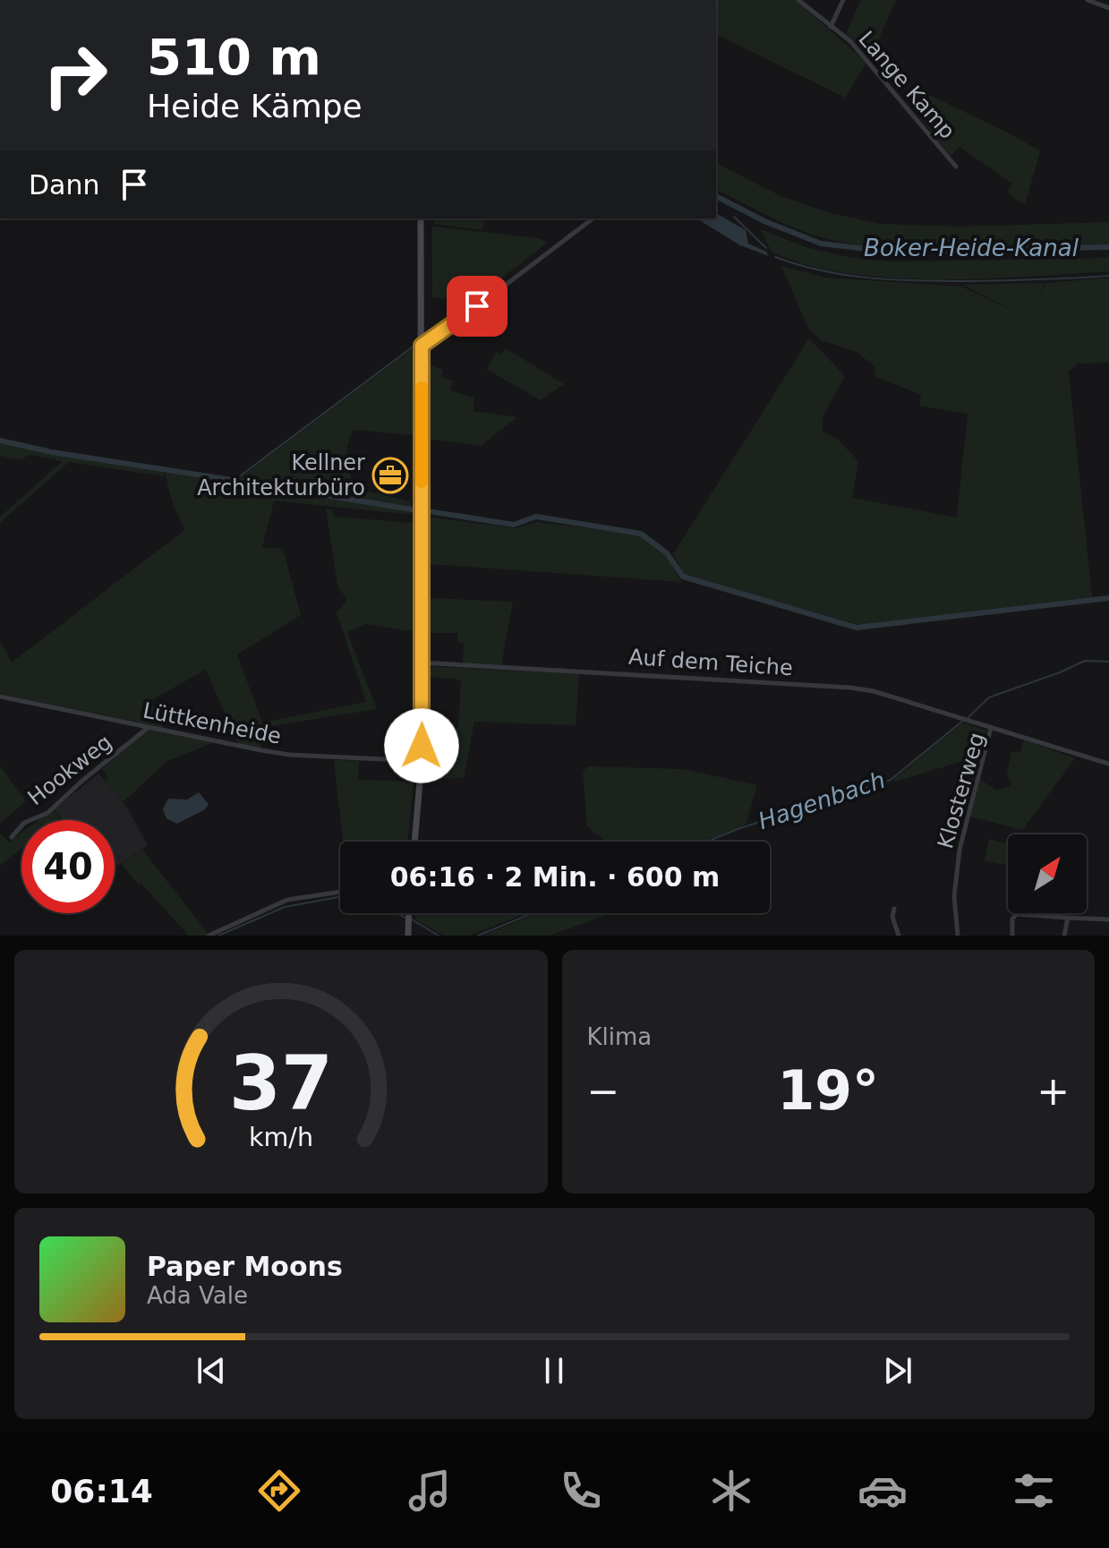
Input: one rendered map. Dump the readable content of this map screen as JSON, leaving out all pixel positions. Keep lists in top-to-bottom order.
{
  "streets": {
    "street": [
      "Lange Kamp",
      "Auf dem Teiche",
      "Lüttkenheide",
      "Hookweg",
      "Klosterweg"
    ]
  },
  "crossings": [
    ["Auf dem Teiche", "Klosterweg"],
    ["Lüttkenheide", "Hookweg"]
  ],
  "water": ["Boker-Heide-Kanal", "Hagenbach"],
  "places": {
    "office": ["Kellner Architekturbüro"]
  },
  "north": "top right",
  "page": {
    "turn": ["510 m", "Heide Kämpe"],
    "then": "Dann",
    "limit": "40",
    "trip": "06:16 · 2 Min. · 600 m",
    "tile": "Klima",
    "heat": ["−", "19°", "+"],
    "song": ["Paper Moons", "Ada Vale"],
    "tabs": "06:14",
    "gauge": ["37", "km/h"]
  }
}
